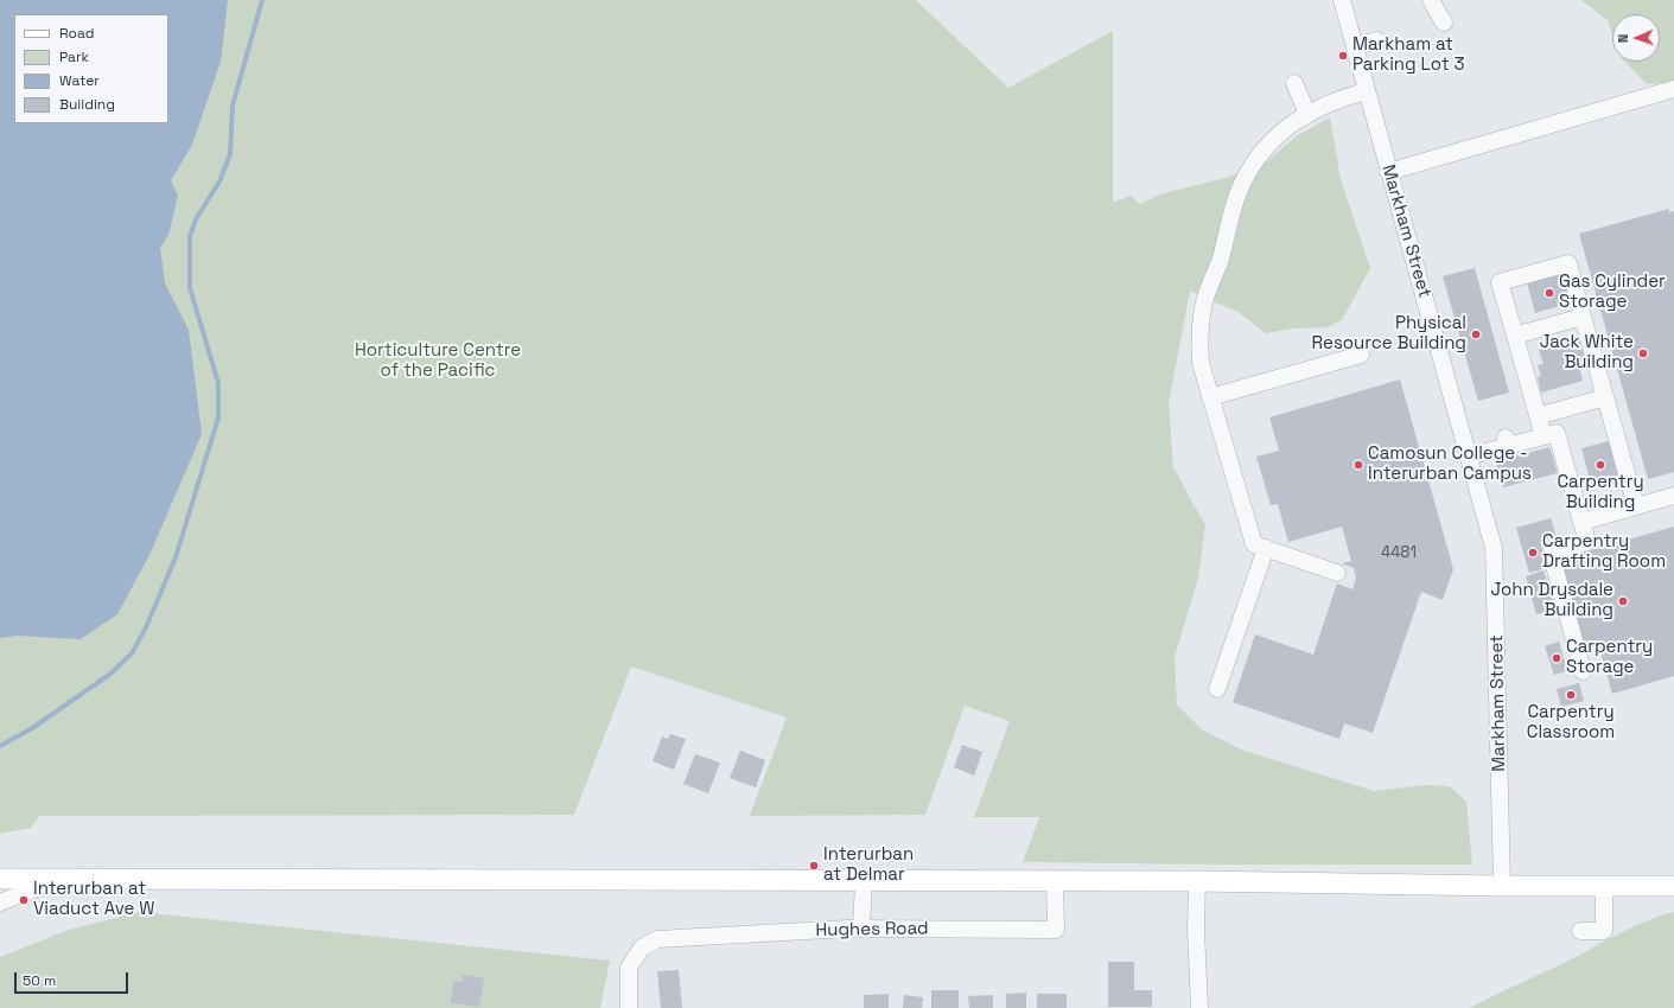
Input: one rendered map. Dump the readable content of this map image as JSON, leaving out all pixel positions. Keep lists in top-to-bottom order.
{
  "streets": {
    "street": ["Markham Street", "Hughes Road"]
  },
  "parks": ["Horticulture Centre of the Pacific"],
  "places": [
    "Markham at Parking Lot 3",
    "Gas Cylinder Storage",
    "Physical Resource Building",
    "Jack White Building",
    "Camosun College - Interurban Campus",
    "Carpentry Building",
    "Carpentry Drafting Room",
    "John Drysdale Building",
    "Carpentry Storage",
    "Carpentry Classroom",
    "Interurban at Delmar",
    "Interurban at Viaduct Ave W"
  ],
  "house_numbers": ["4481"],
  "legend": [
    "Road",
    "Park",
    "Water",
    "Building"
  ],
  "scale_bar": "50 m",
  "north": "left"
}
